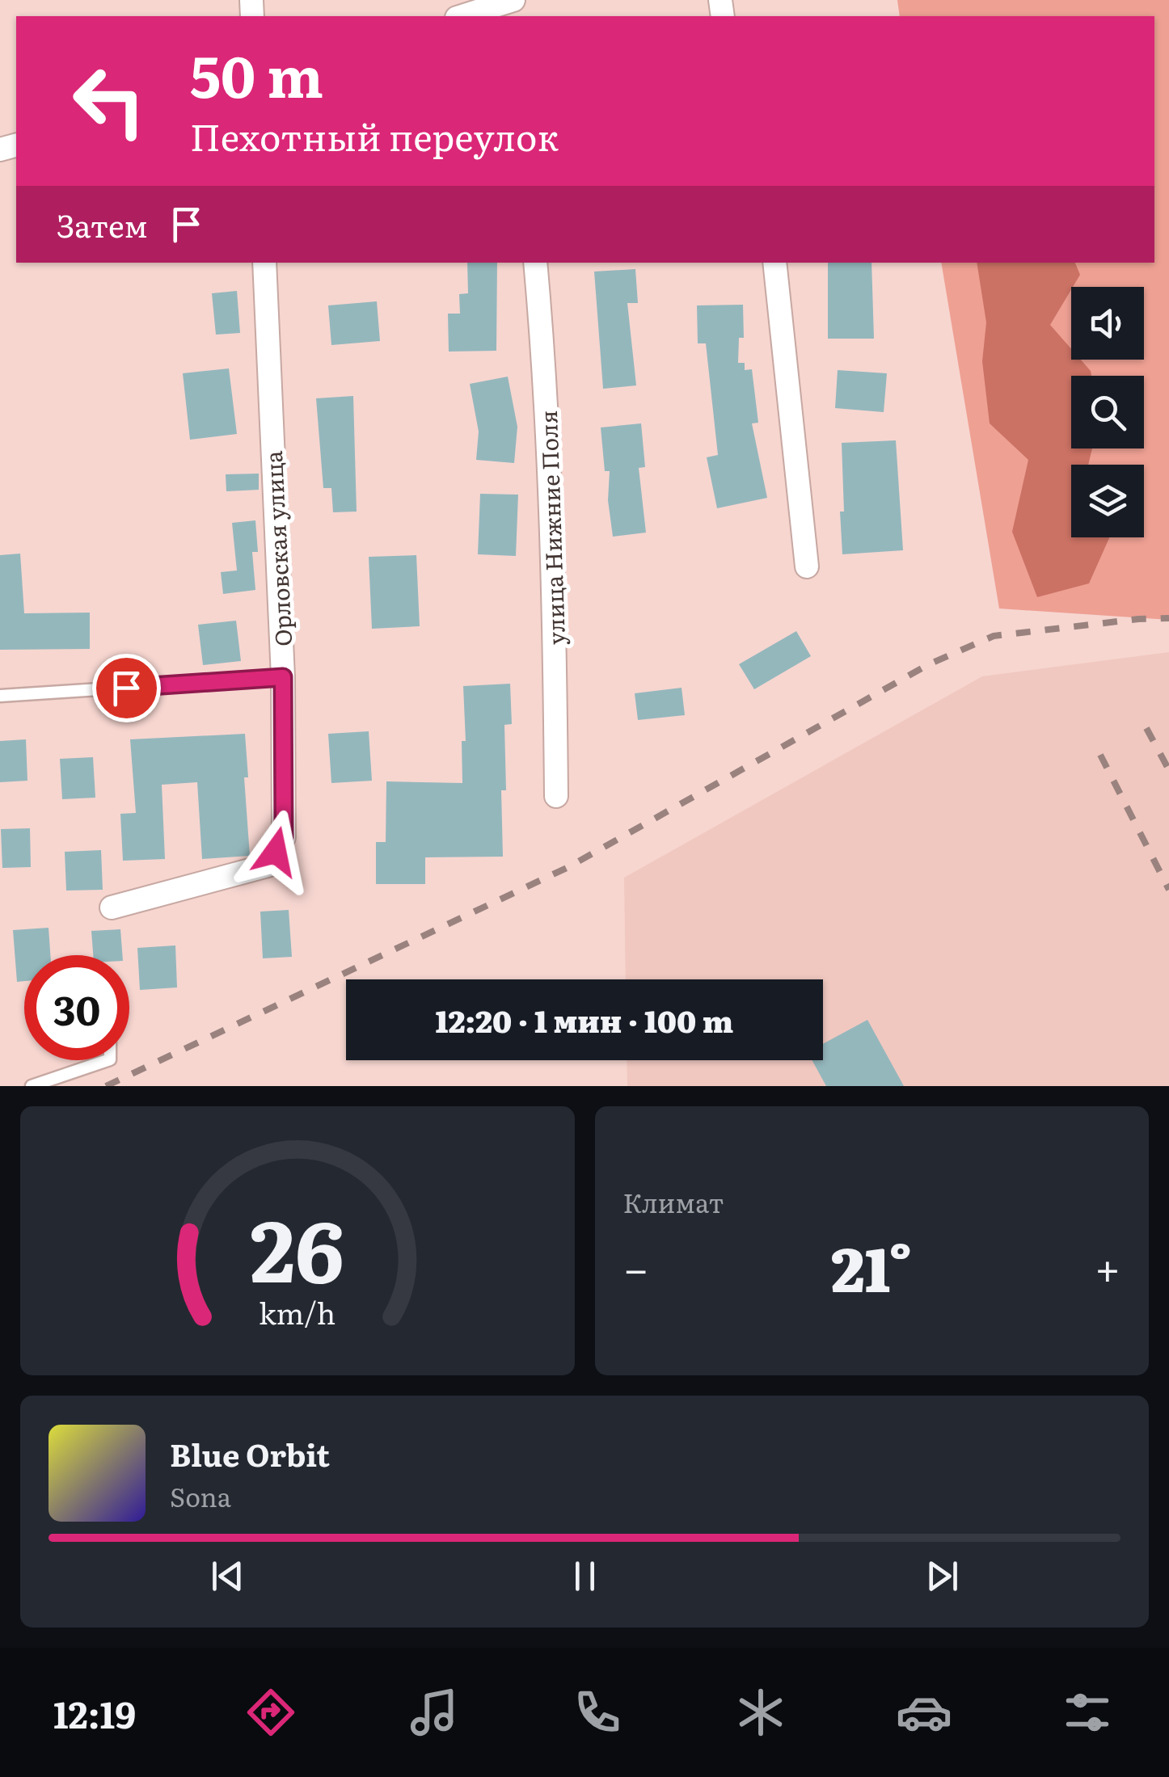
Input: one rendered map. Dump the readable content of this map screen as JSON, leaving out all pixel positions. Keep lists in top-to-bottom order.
{
  "streets": {
    "street": ["улица Нижние Поля", "Орловская улица"]
  },
  "page": {
    "turn": ["50 m", "Пехотный переулок"],
    "then": "Затем",
    "limit": "30",
    "trip": "12:20 · 1 мин · 100 m",
    "tile": "Климат",
    "heat": ["−", "21°", "+"],
    "song": ["Blue Orbit", "Sona"],
    "tabs": "12:19",
    "gauge": ["26", "km/h"]
  }
}
